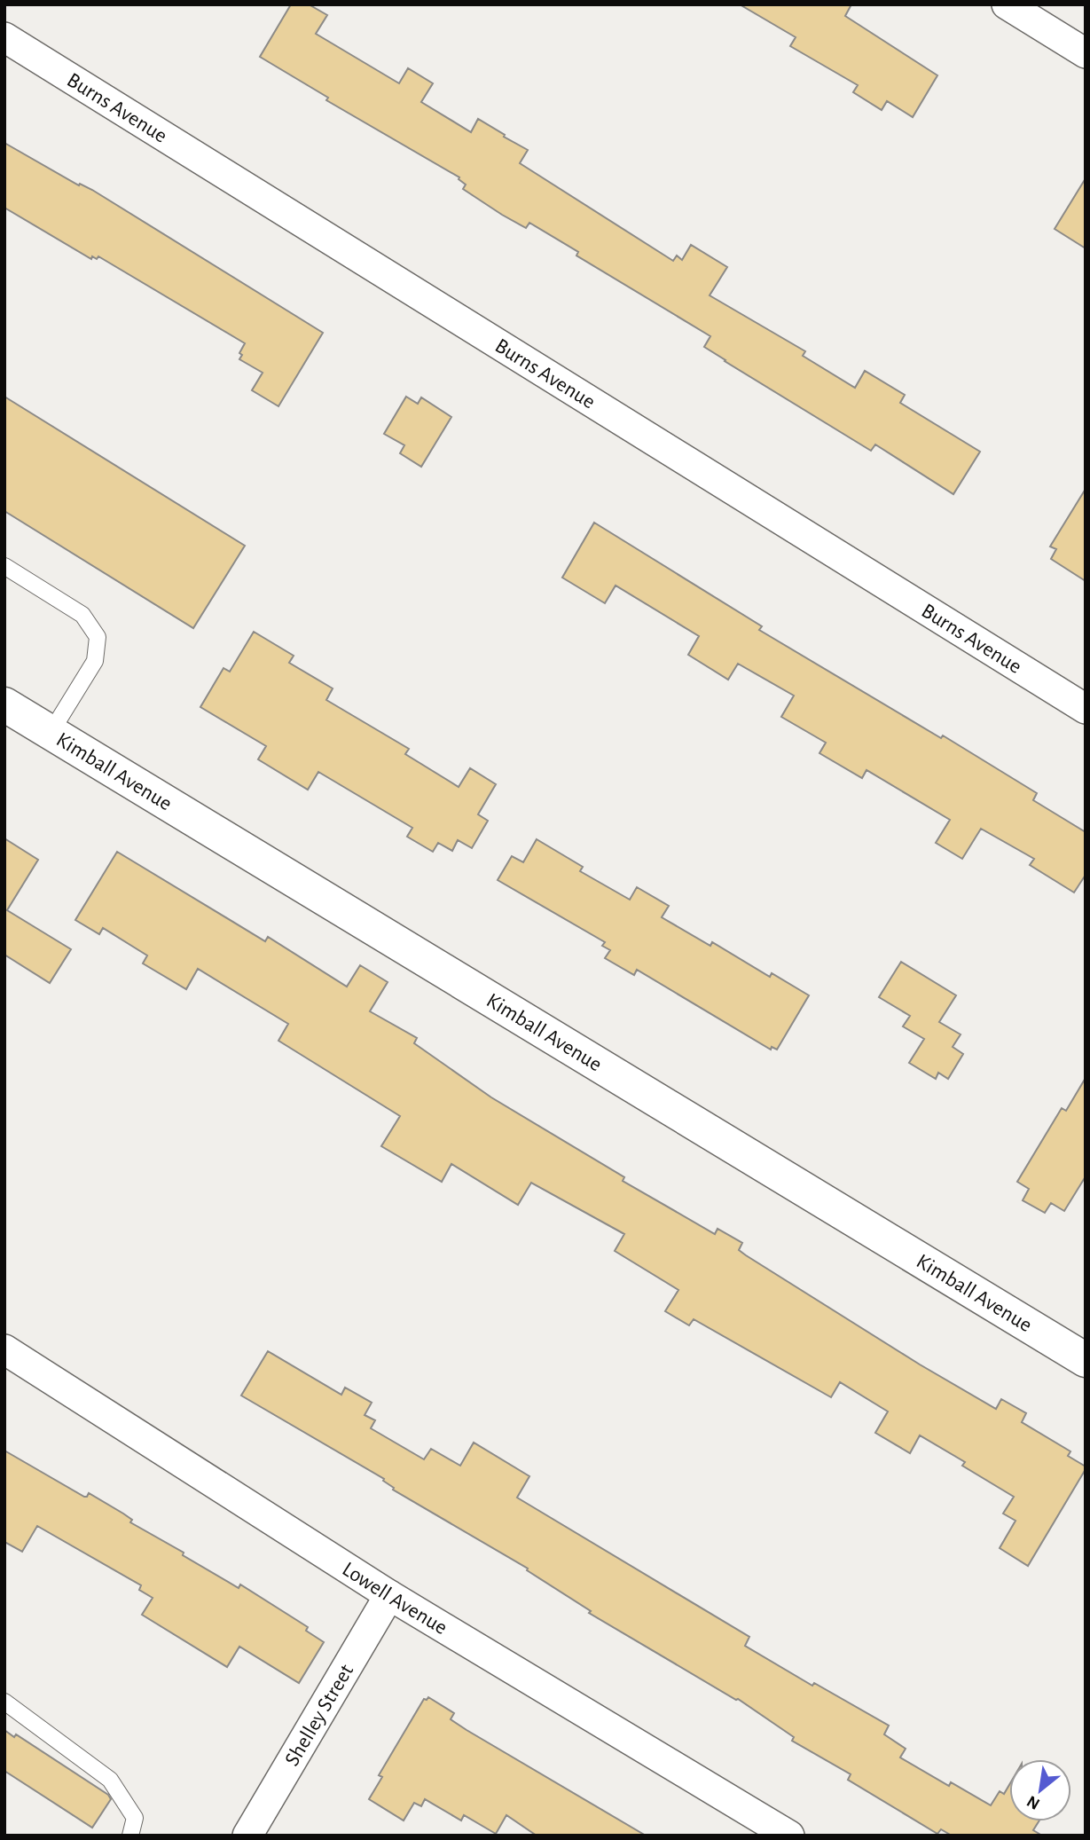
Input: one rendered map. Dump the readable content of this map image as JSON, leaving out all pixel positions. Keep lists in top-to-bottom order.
{
  "streets": {
    "street": [
      "Burns Avenue",
      "Kimball Avenue",
      "Lowell Avenue",
      "Shelley Street"
    ]
  },
  "crossings": [
    ["Lowell Avenue", "Shelley Street"]
  ],
  "north": "bottom left"
}
